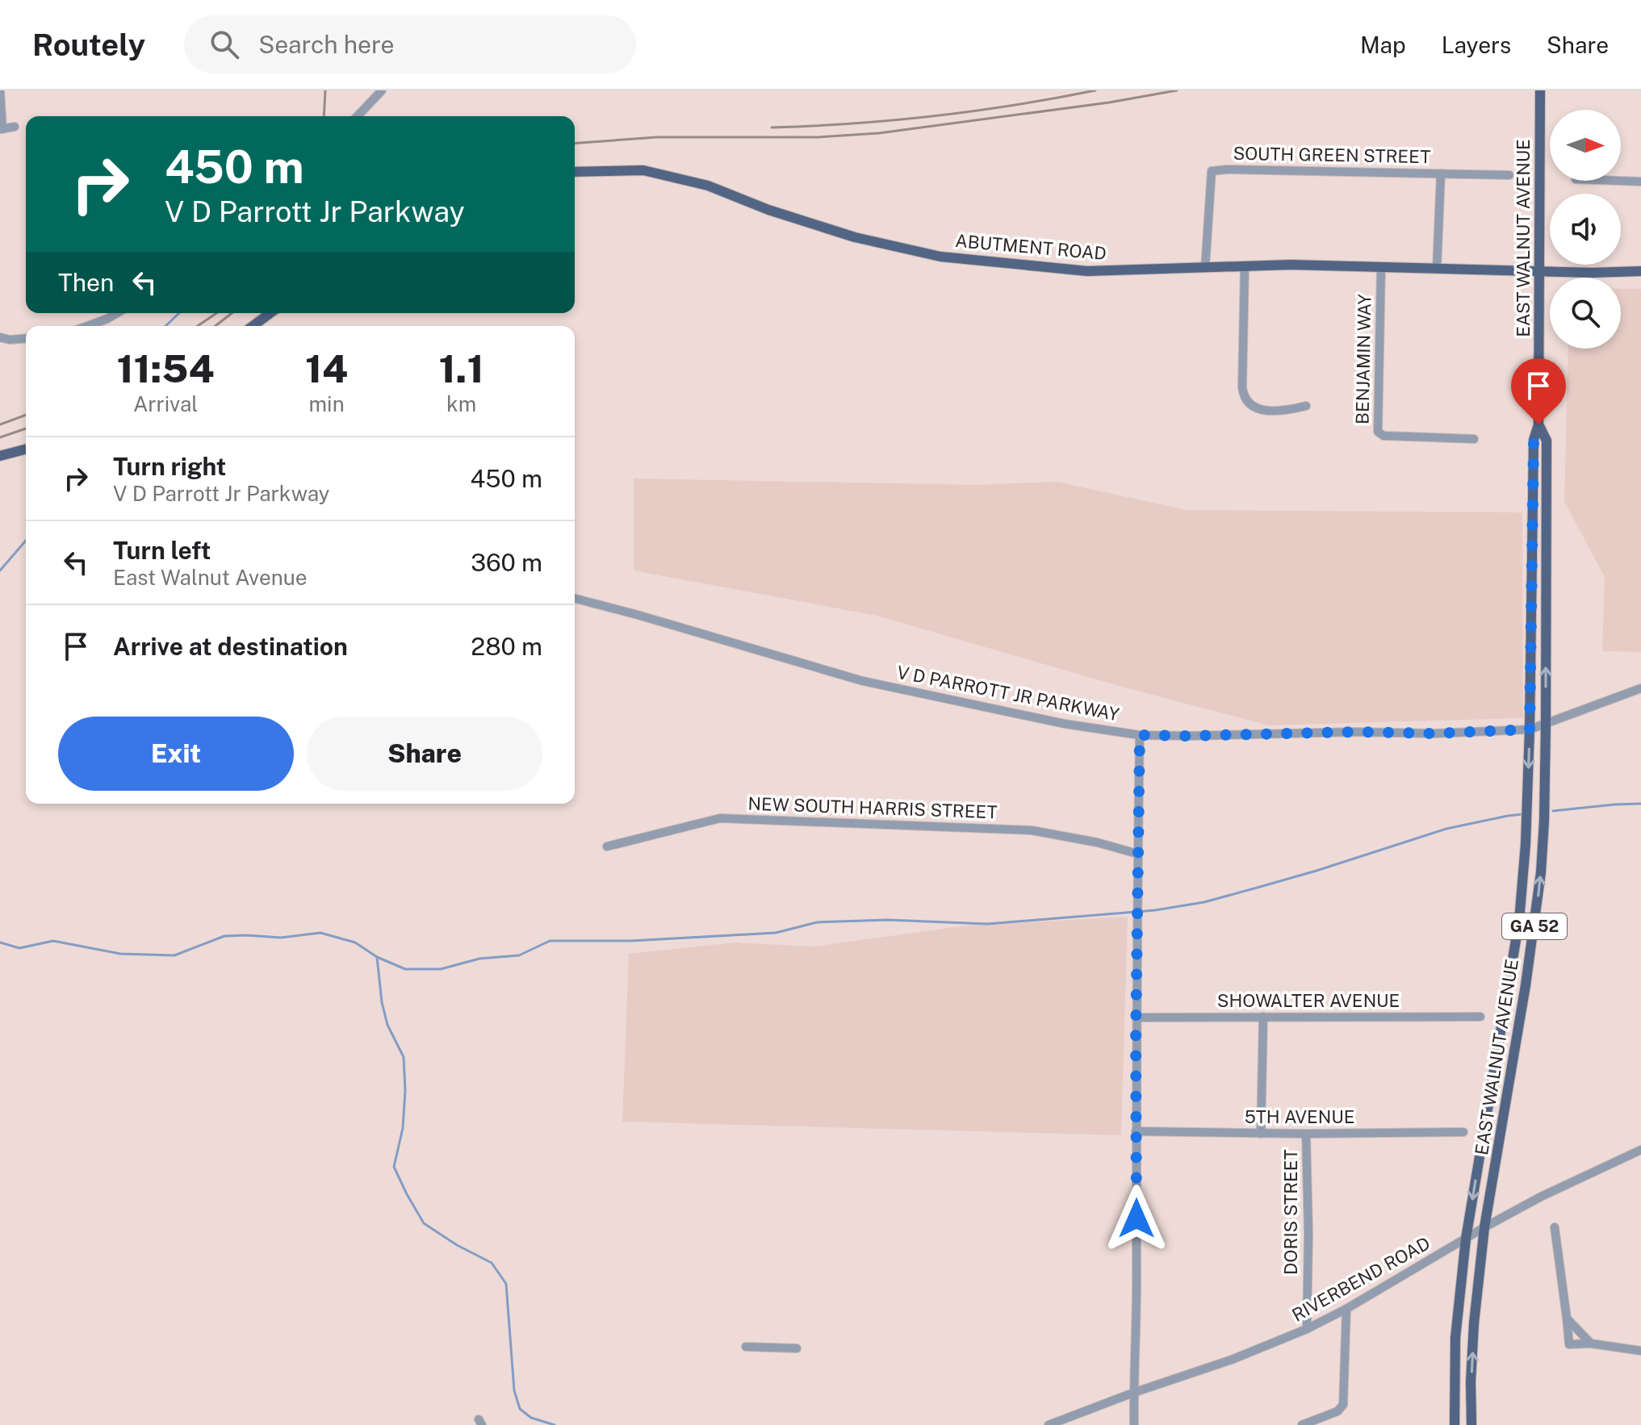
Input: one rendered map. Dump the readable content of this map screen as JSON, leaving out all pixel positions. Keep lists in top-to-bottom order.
{
  "streets": {
    "main road": ["EAST WALNUT AVENUE", "ABUTMENT ROAD", "GA 52"],
    "street": [
      "SOUTH GREEN STREET",
      "BENJAMIN WAY",
      "V D PARROTT JR PARKWAY",
      "NEW SOUTH HARRIS STREET",
      "SHOWALTER AVENUE",
      "5TH AVENUE",
      "DORIS STREET",
      "RIVERBEND ROAD"
    ]
  },
  "crossings": [
    ["SOUTH GREEN STREET", "ABUTMENT ROAD"],
    ["EAST WALNUT AVENUE", "ABUTMENT ROAD"],
    ["EAST WALNUT AVENUE", "V D PARROTT JR PARKWAY"],
    ["EAST WALNUT AVENUE", "RIVERBEND ROAD"],
    ["ABUTMENT ROAD", "BENJAMIN WAY"],
    ["5TH AVENUE", "DORIS STREET"],
    ["DORIS STREET", "RIVERBEND ROAD"]
  ],
  "north": "right",
  "page": {
    "header": "Routely",
    "search": "Search here",
    "nav": ["Map", "Layers", "Share"],
    "turn": ["450 m", "V D Parrott Jr Parkway"],
    "then": "Then",
    "eta": [
      "11:54",
      "Arrival",
      "14",
      "min",
      "1.1",
      "km"
    ],
    "list": [
      {
        "name": "Turn right",
        "note": "V D Parrott Jr Parkway",
        "value": "450 m"
      },
      {
        "name": "Turn left",
        "note": "East Walnut Avenue",
        "value": "360 m"
      },
      {
        "name": "Arrive at destination",
        "value": "280 m"
      }
    ],
    "buttons": ["Exit", "Share"]
  }
}
